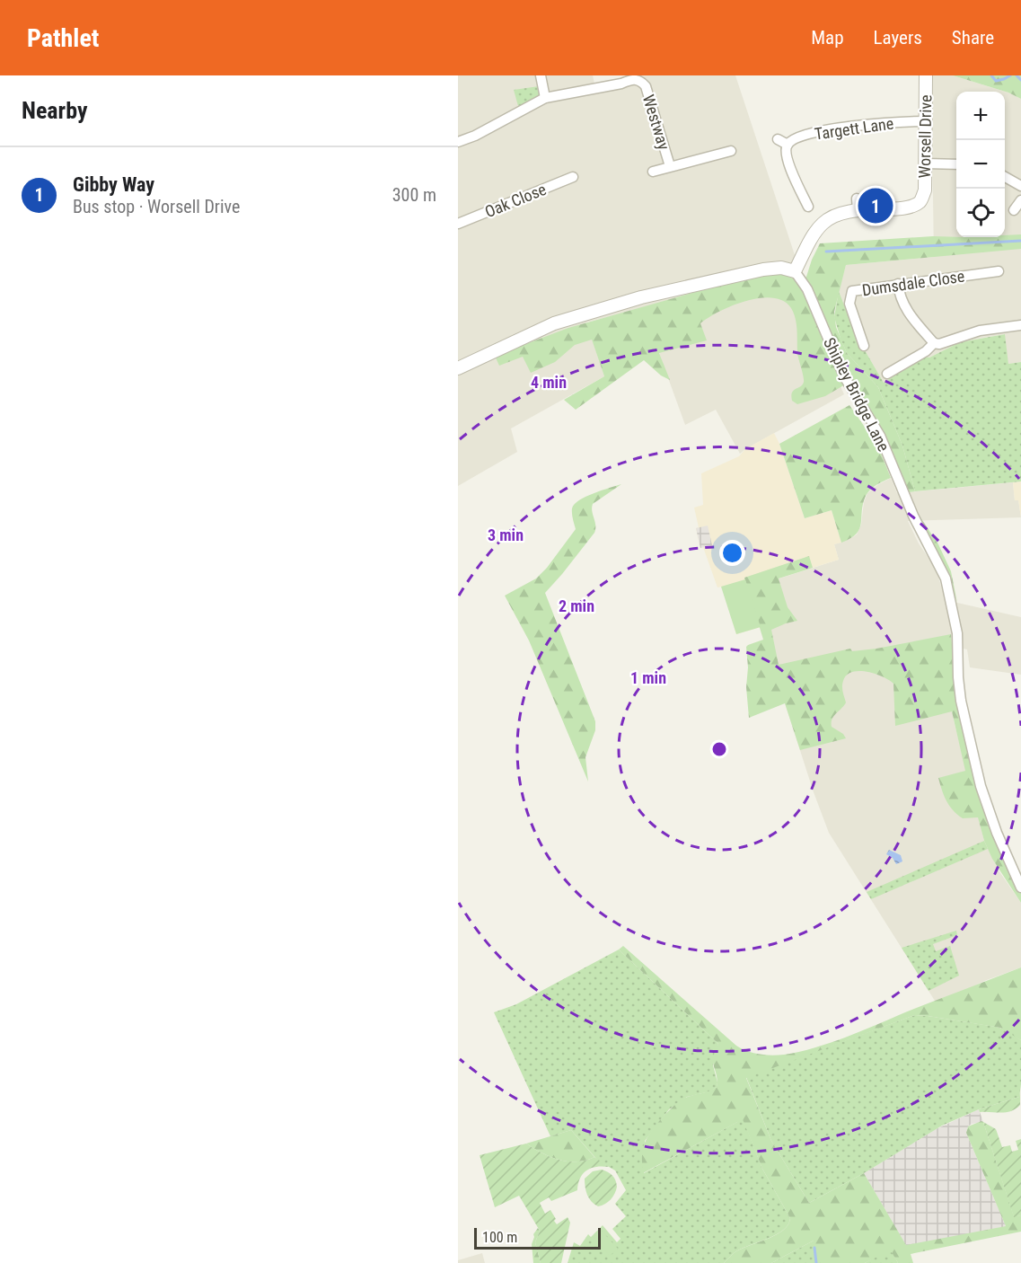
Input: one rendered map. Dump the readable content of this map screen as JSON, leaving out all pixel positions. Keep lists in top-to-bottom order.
{
  "streets": {
    "street": [
      "Westway",
      "Targett Lane",
      "Worsell Drive",
      "Oak Close",
      "Dumsdale Close",
      "Shipley Bridge Lane"
    ]
  },
  "crossings": [
    ["Targett Lane", "Worsell Drive"],
    ["Worsell Drive", "Shipley Bridge Lane"]
  ],
  "scale_bar": "100 m",
  "page": {
    "header": "Pathlet",
    "nav": ["Map", "Layers", "Share"],
    "heading": "Nearby",
    "map_buttons": ["+", "−"],
    "list": [
      {
        "mark": "1",
        "name": "Gibby Way",
        "note": "Bus stop · Worsell Drive",
        "value": "300 m"
      }
    ],
    "pins": "1",
    "scale": "100 m"
  },
  "rings": [
    "4 min",
    "3 min",
    "2 min",
    "1 min"
  ]
}
